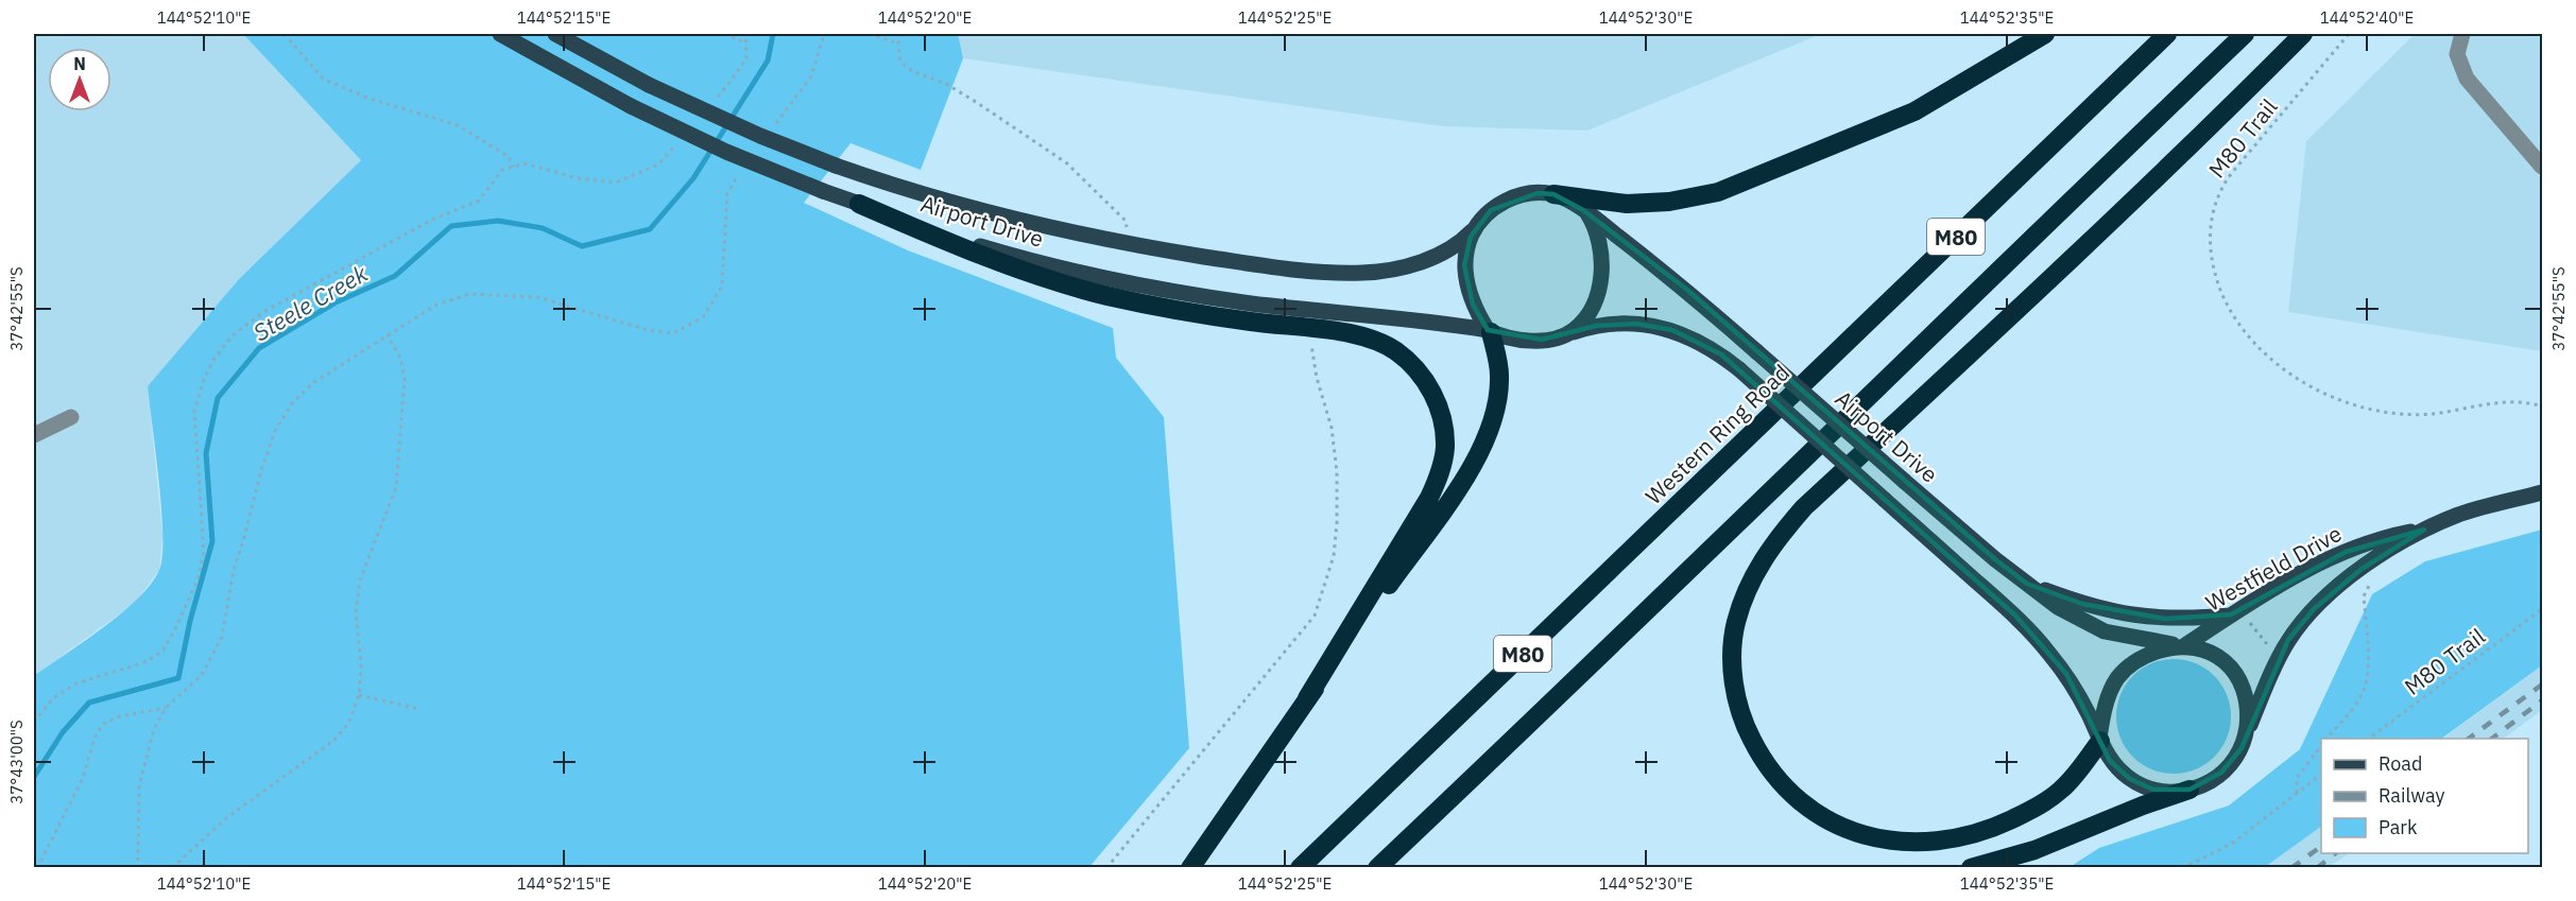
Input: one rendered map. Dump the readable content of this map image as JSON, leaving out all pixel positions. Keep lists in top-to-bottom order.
{
  "streets": {
    "highway": ["M80", "Western Ring Road"],
    "main road": ["Airport Drive", "Westfield Drive"],
    "path": ["M80 Trail"]
  },
  "crossings": [
    ["Airport Drive", "Westfield Drive"]
  ],
  "water": ["Steele Creek"],
  "legend": ["Road", "Railway", "Park"],
  "north": "top",
  "coordinates": [
    "144°52'10\"E",
    "144°52'15\"E",
    "144°52'20\"E",
    "144°52'25\"E",
    "144°52'30\"E",
    "144°52'35\"E",
    "144°52'40\"E",
    "37°42'55\"S",
    "37°43'00\"S"
  ]
}
